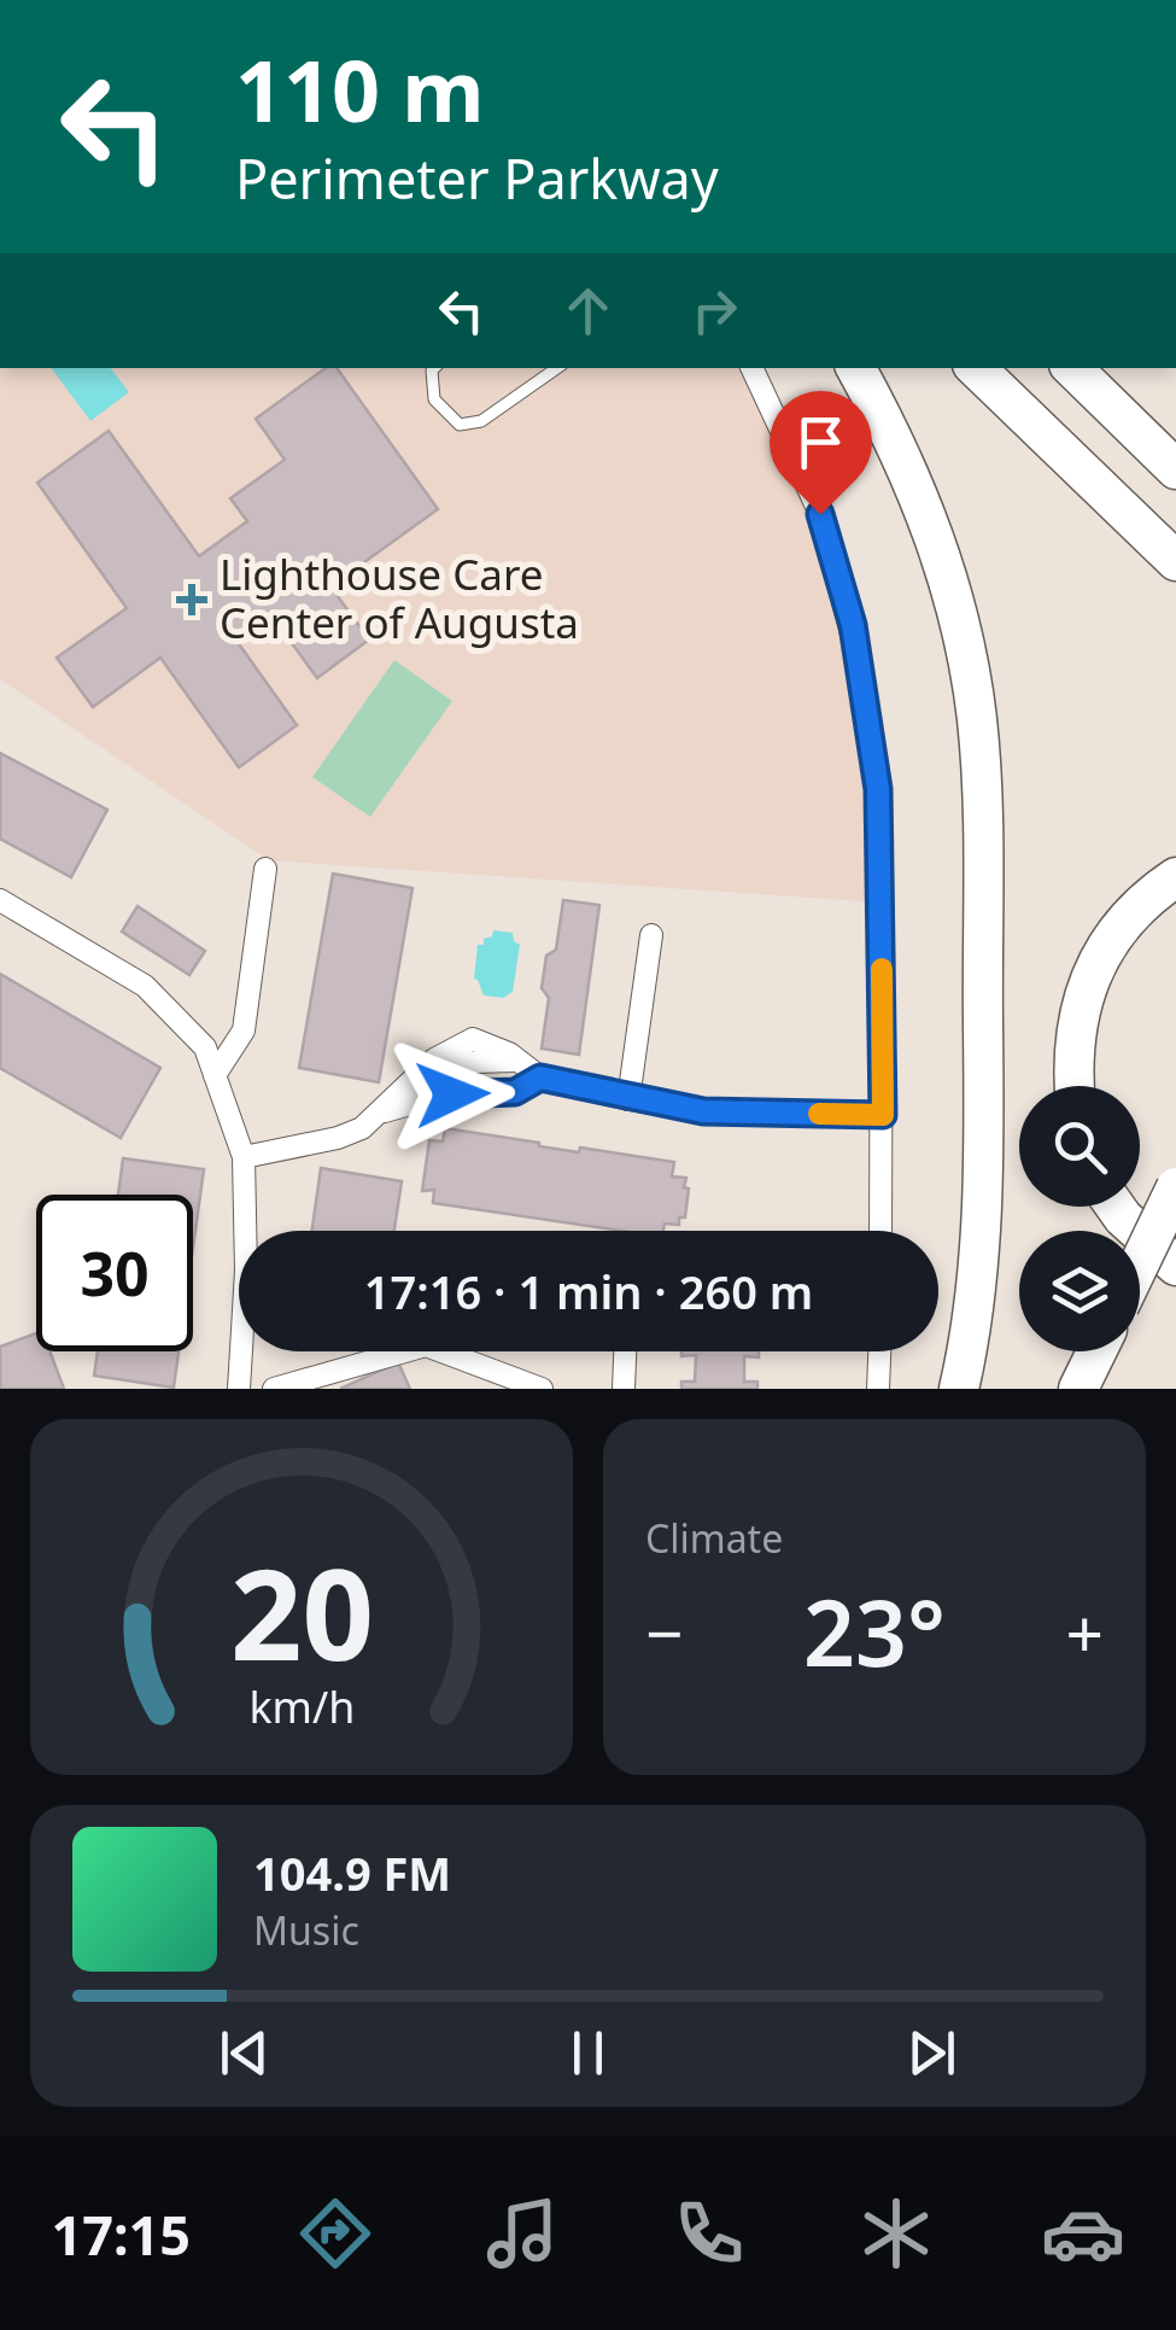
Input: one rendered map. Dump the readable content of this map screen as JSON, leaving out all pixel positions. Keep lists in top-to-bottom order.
{
  "places": {
    "health": ["Lighthouse Care Center of Augusta"]
  },
  "page": {
    "turn": ["110 m", "Perimeter Parkway"],
    "limit": "30",
    "trip": "17:16 · 1 min · 260 m",
    "tile": "Climate",
    "heat": ["−", "23°", "+"],
    "song": ["104.9 FM", "Music"],
    "tabs": "17:15",
    "gauge": ["20", "km/h"]
  }
}
